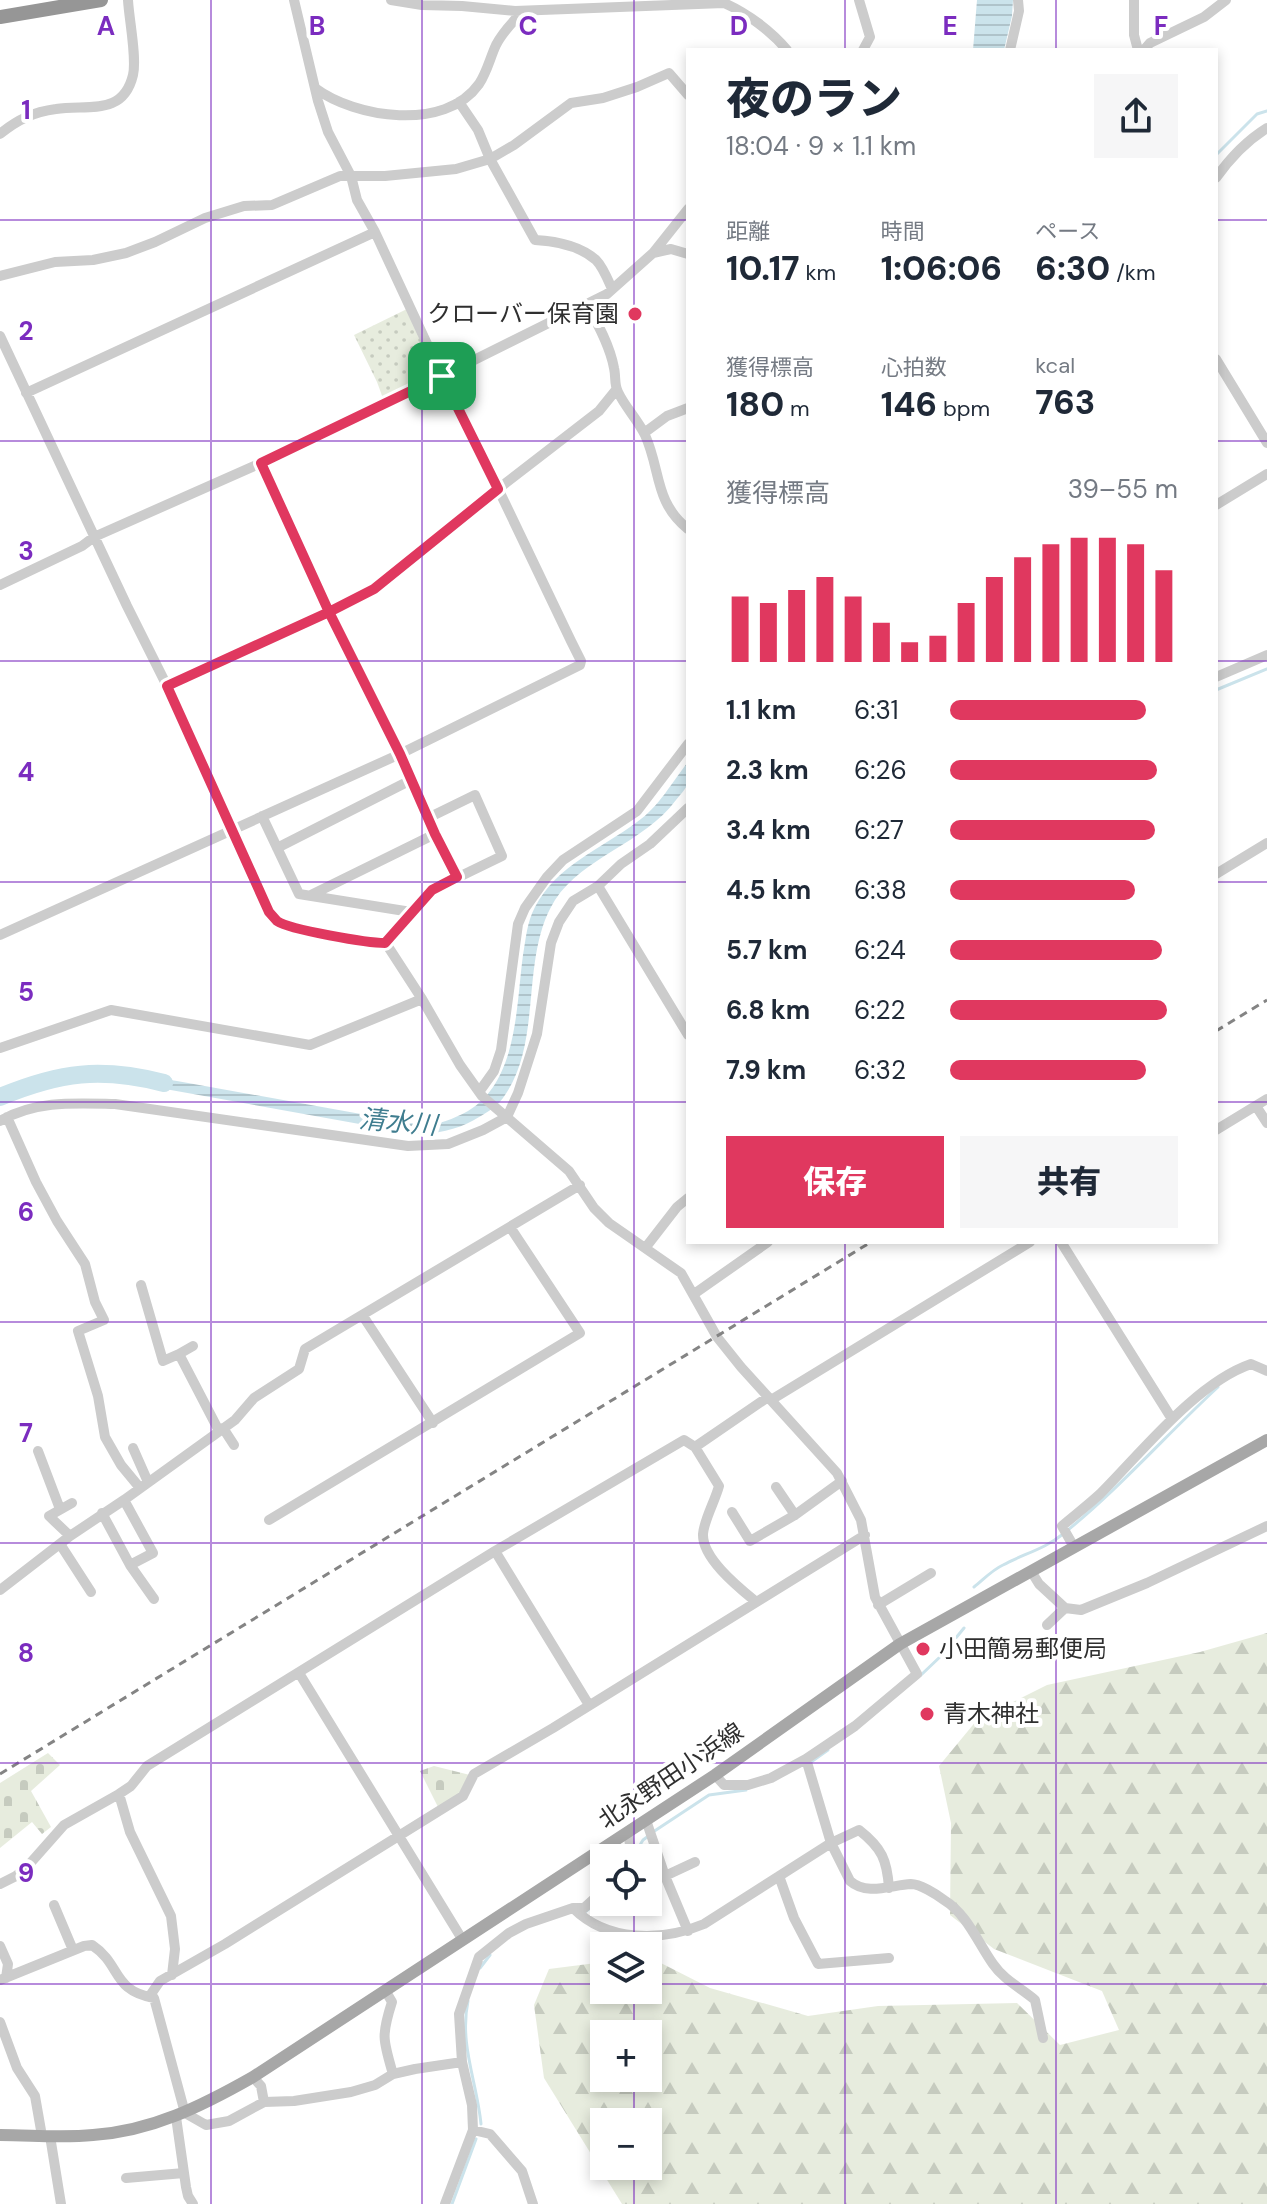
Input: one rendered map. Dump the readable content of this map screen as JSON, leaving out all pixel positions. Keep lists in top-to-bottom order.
{
  "streets": {
    "main road": ["北永野田小浜線"]
  },
  "water": ["清水川"],
  "places": ["クローバー保育園", "小田簡易郵便局", "青木神社"],
  "page": {
    "heading": ["夜のラン", "18:04 · 9 × 1.1 km"],
    "stats": [
      ["距離", "10.17 km"],
      ["時間", "1:06:06"],
      ["ペース", "6:30 /km"],
      ["獲得標高", "180 m"],
      ["心拍数", "146 bpm"],
      ["kcal", "763"]
    ],
    "chart": ["獲得標高", "39–55 m"],
    "list": [
      {
        "name": "1.1 km",
        "note": "6:31"
      },
      {
        "name": "2.3 km",
        "note": "6:26"
      },
      {
        "name": "3.4 km",
        "note": "6:27"
      },
      {
        "name": "4.5 km",
        "note": "6:38"
      },
      {
        "name": "5.7 km",
        "note": "6:24"
      },
      {
        "name": "6.8 km",
        "note": "6:22"
      },
      {
        "name": "7.9 km",
        "note": "6:32"
      }
    ],
    "buttons": ["保存", "共有"],
    "map_buttons": ["+", "−"]
  },
  "grid": {
    "columns": [
      "A",
      "B",
      "C",
      "D",
      "E",
      "F"
    ],
    "rows": [
      "1",
      "2",
      "3",
      "4",
      "5",
      "6",
      "7",
      "8",
      "9"
    ]
  }
}
